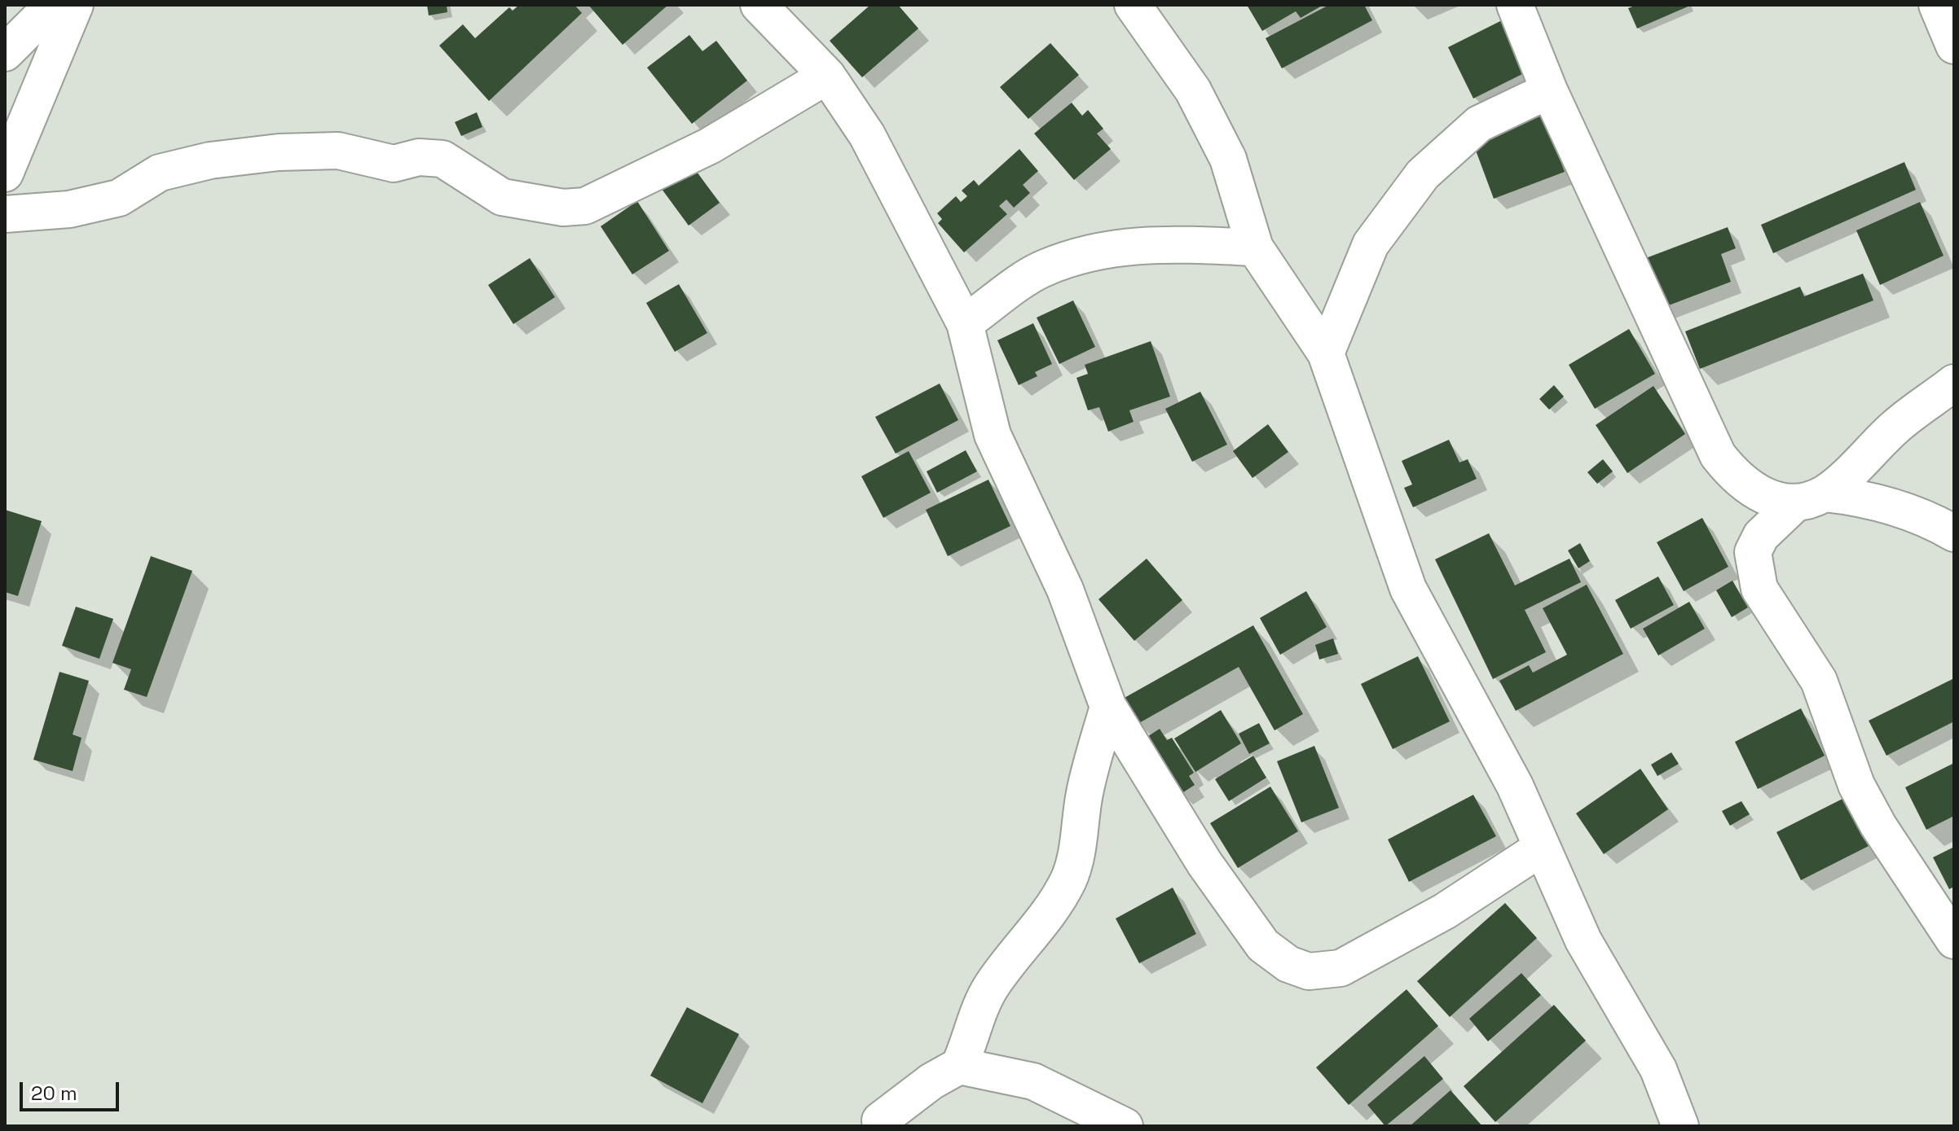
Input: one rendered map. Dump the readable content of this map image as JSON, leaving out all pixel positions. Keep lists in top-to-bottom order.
{
  "scale_bar": "20 m"
}
